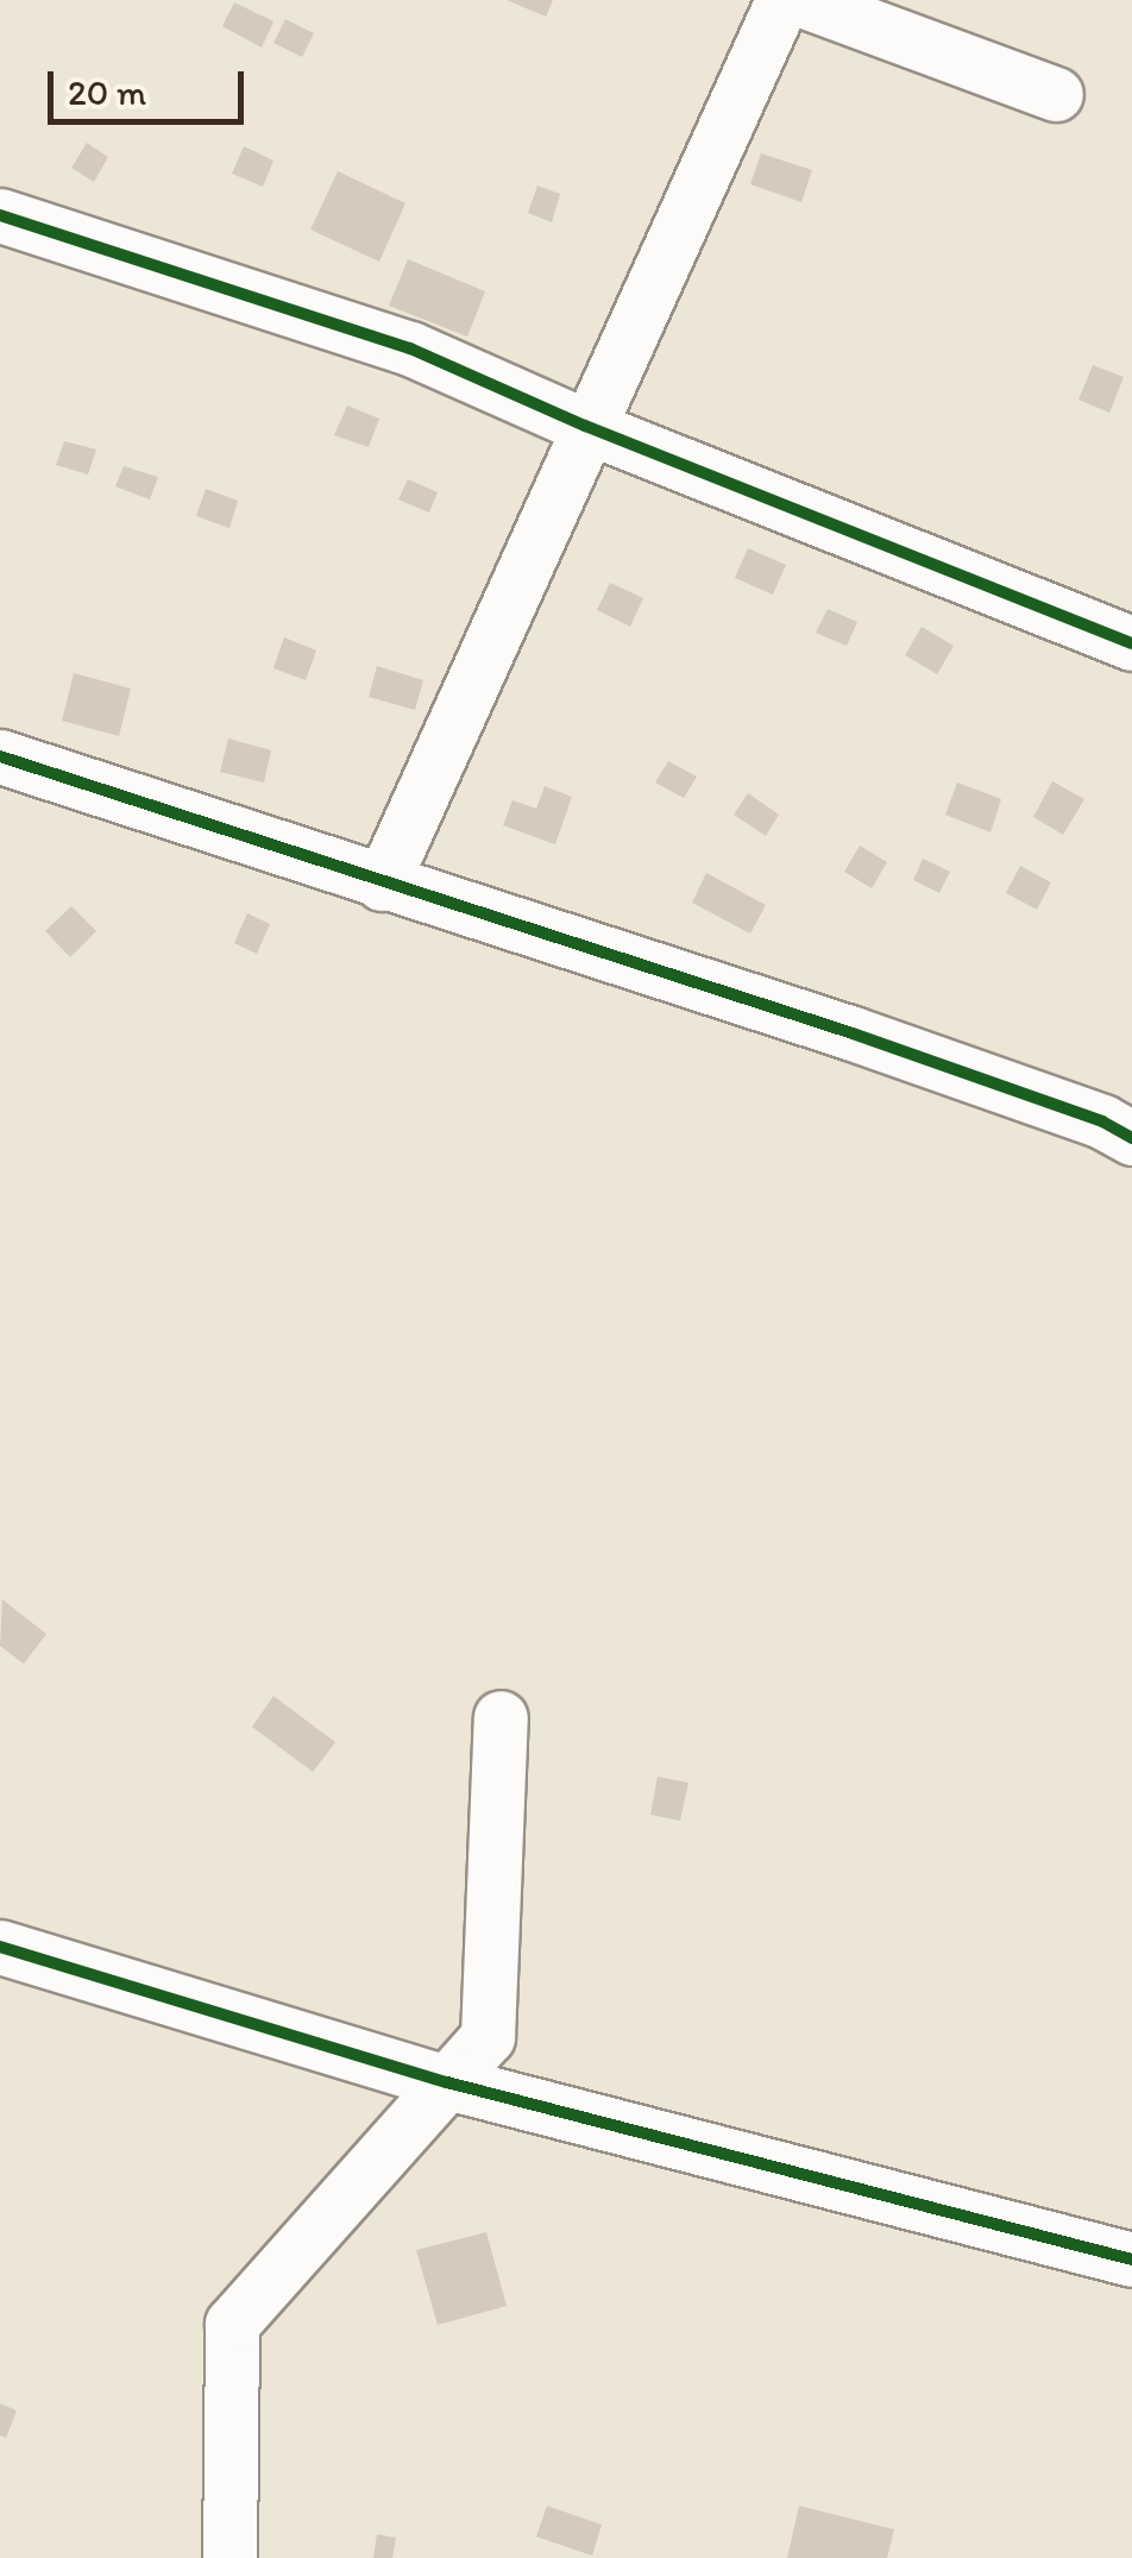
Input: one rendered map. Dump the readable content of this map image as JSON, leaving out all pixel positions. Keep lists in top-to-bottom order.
{
  "scale_bar": "20 m"
}
